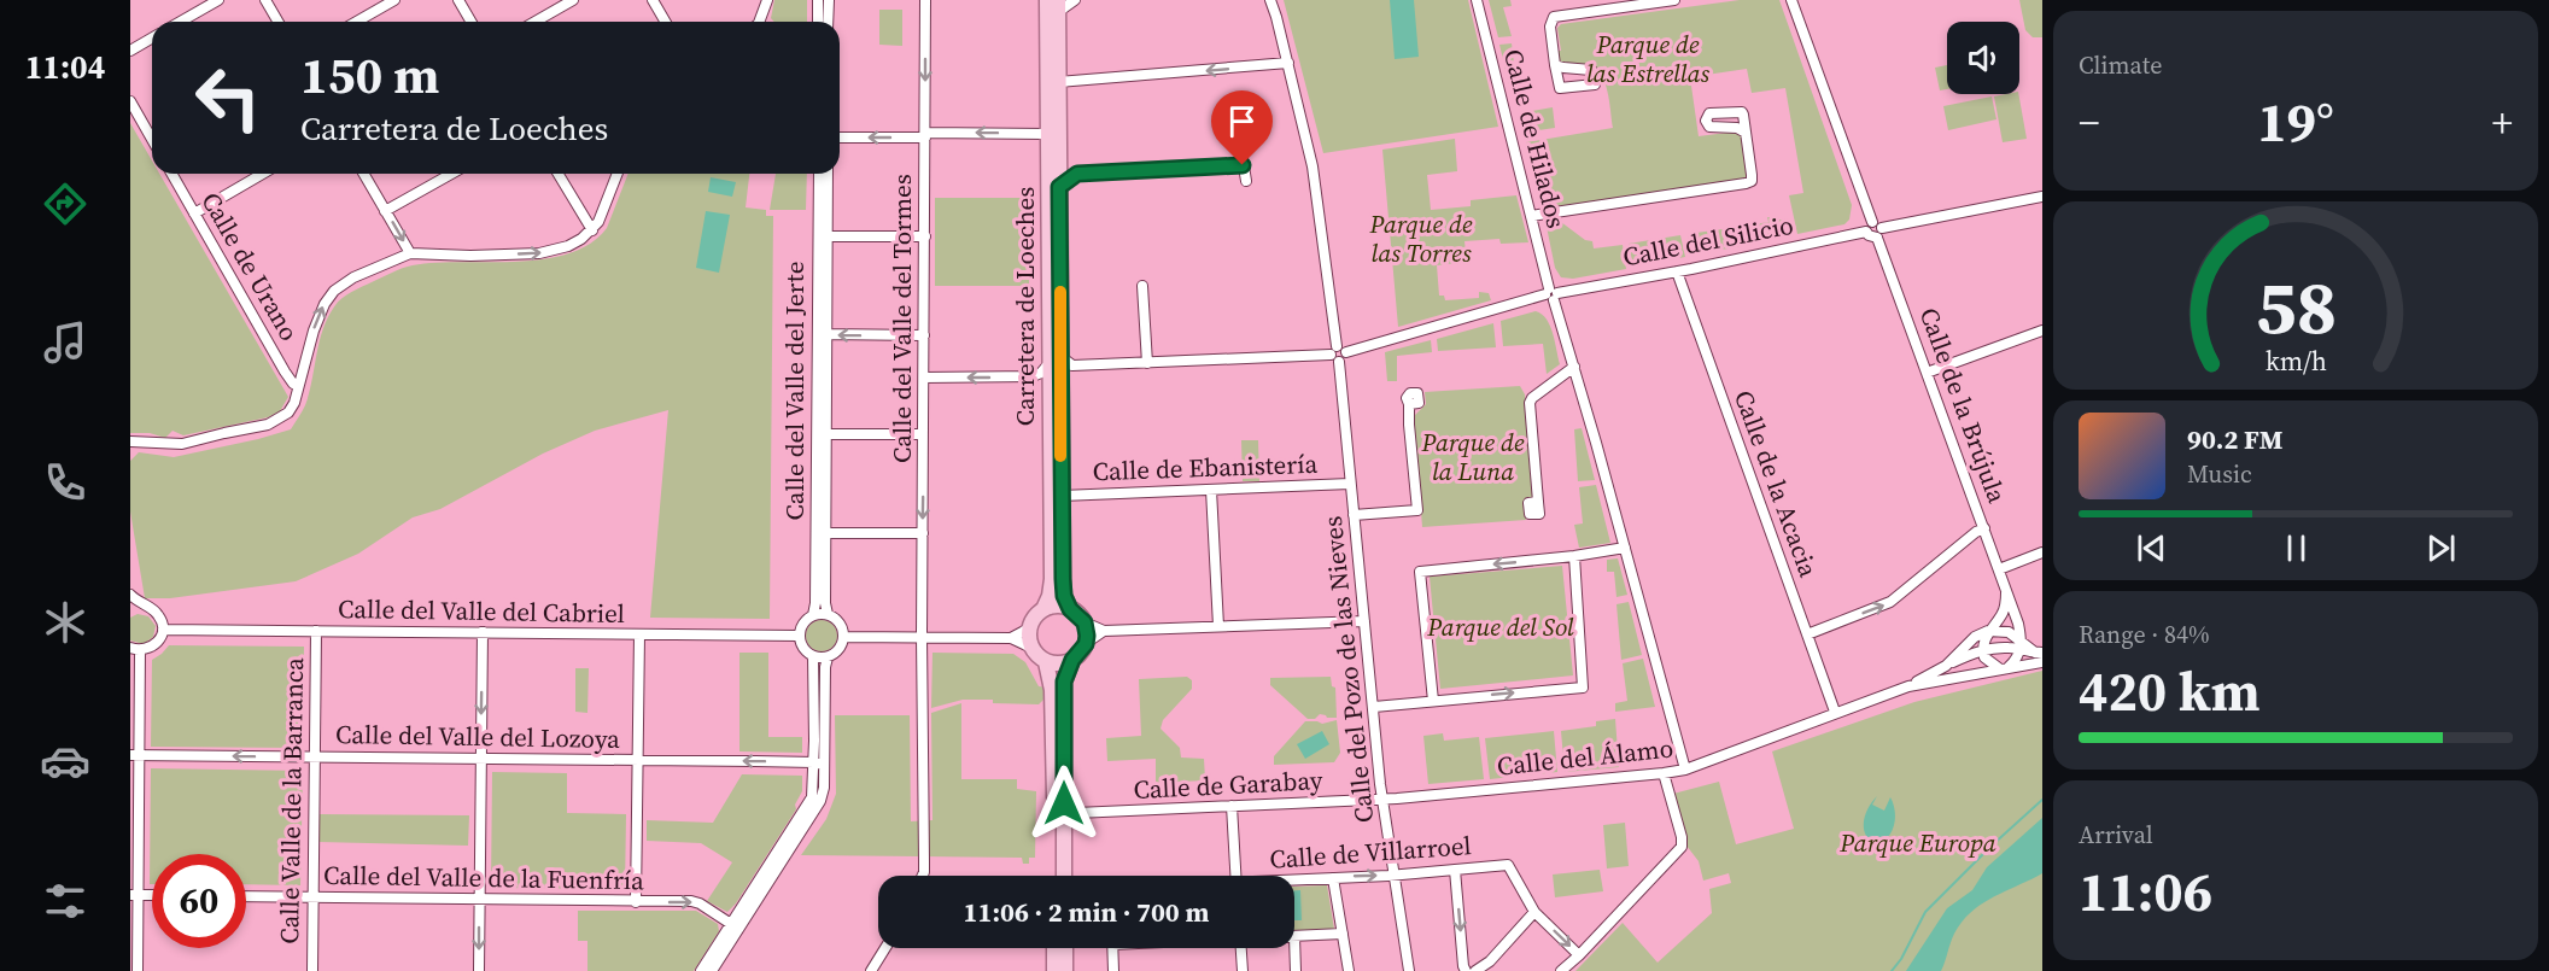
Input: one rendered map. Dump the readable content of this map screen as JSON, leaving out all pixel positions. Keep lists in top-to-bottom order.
{
  "streets": {
    "main road": ["Carretera de Loeches"],
    "street": [
      "Calle de Hilados",
      "Calle del Silicio",
      "Calle de Urano",
      "Calle del Valle del Tormes",
      "Calle del Valle del Jerte",
      "Calle de la Brújula",
      "Calle de Ebanistería",
      "Calle de la Acacia",
      "Calle del Valle del Cabriel",
      "Calle del Pozo de las Nieves",
      "Calle del Valle del Lozoya",
      "Calle del Álamo",
      "Calle de Garabay",
      "Calle Valle de la Barranca",
      "Calle de Villarroel",
      "Calle del Valle de la Fuenfría"
    ]
  },
  "crossings": [
    ["Calle de Hilados", "Calle del Silicio"],
    ["Calle de Hilados", "Calle del Álamo"],
    ["Calle del Silicio", "Calle de la Acacia"],
    ["Carretera de Loeches", "Calle de Ebanistería"],
    ["Calle del Valle del Jerte", "Calle del Valle del Cabriel"],
    ["Calle de la Brújula", "Calle del Álamo"],
    ["Calle de Ebanistería", "Calle del Pozo de las Nieves"],
    ["Calle de la Acacia", "Calle del Álamo"],
    ["Calle del Valle del Cabriel", "Calle Valle de la Barranca"],
    ["Calle del Pozo de las Nieves", "Calle del Álamo"],
    ["Calle del Pozo de las Nieves", "Calle de Garabay"],
    ["Calle del Pozo de las Nieves", "Calle de Villarroel"],
    ["Calle del Valle del Lozoya", "Calle Valle de la Barranca"],
    ["Calle del Álamo", "Calle de Garabay"],
    ["Calle Valle de la Barranca", "Calle del Valle de la Fuenfría"]
  ],
  "one_way": ["Calle del Valle del Lozoya"],
  "parks": [
    "Parque de las Estrellas",
    "Parque de las Torres",
    "Parque de la Luna",
    "Parque del Sol",
    "Parque Europa"
  ],
  "page": {
    "tabs": "11:04",
    "tile": [
      "Climate",
      ["Range · 84%", "420 km"],
      ["Arrival", "11:06"]
    ],
    "turn": ["150 m", "Carretera de Loeches"],
    "heat": ["−", "19°", "+"],
    "song": ["90.2 FM", "Music"],
    "limit": "60",
    "trip": "11:06 · 2 min · 700 m",
    "gauge": ["58", "km/h"]
  }
}
